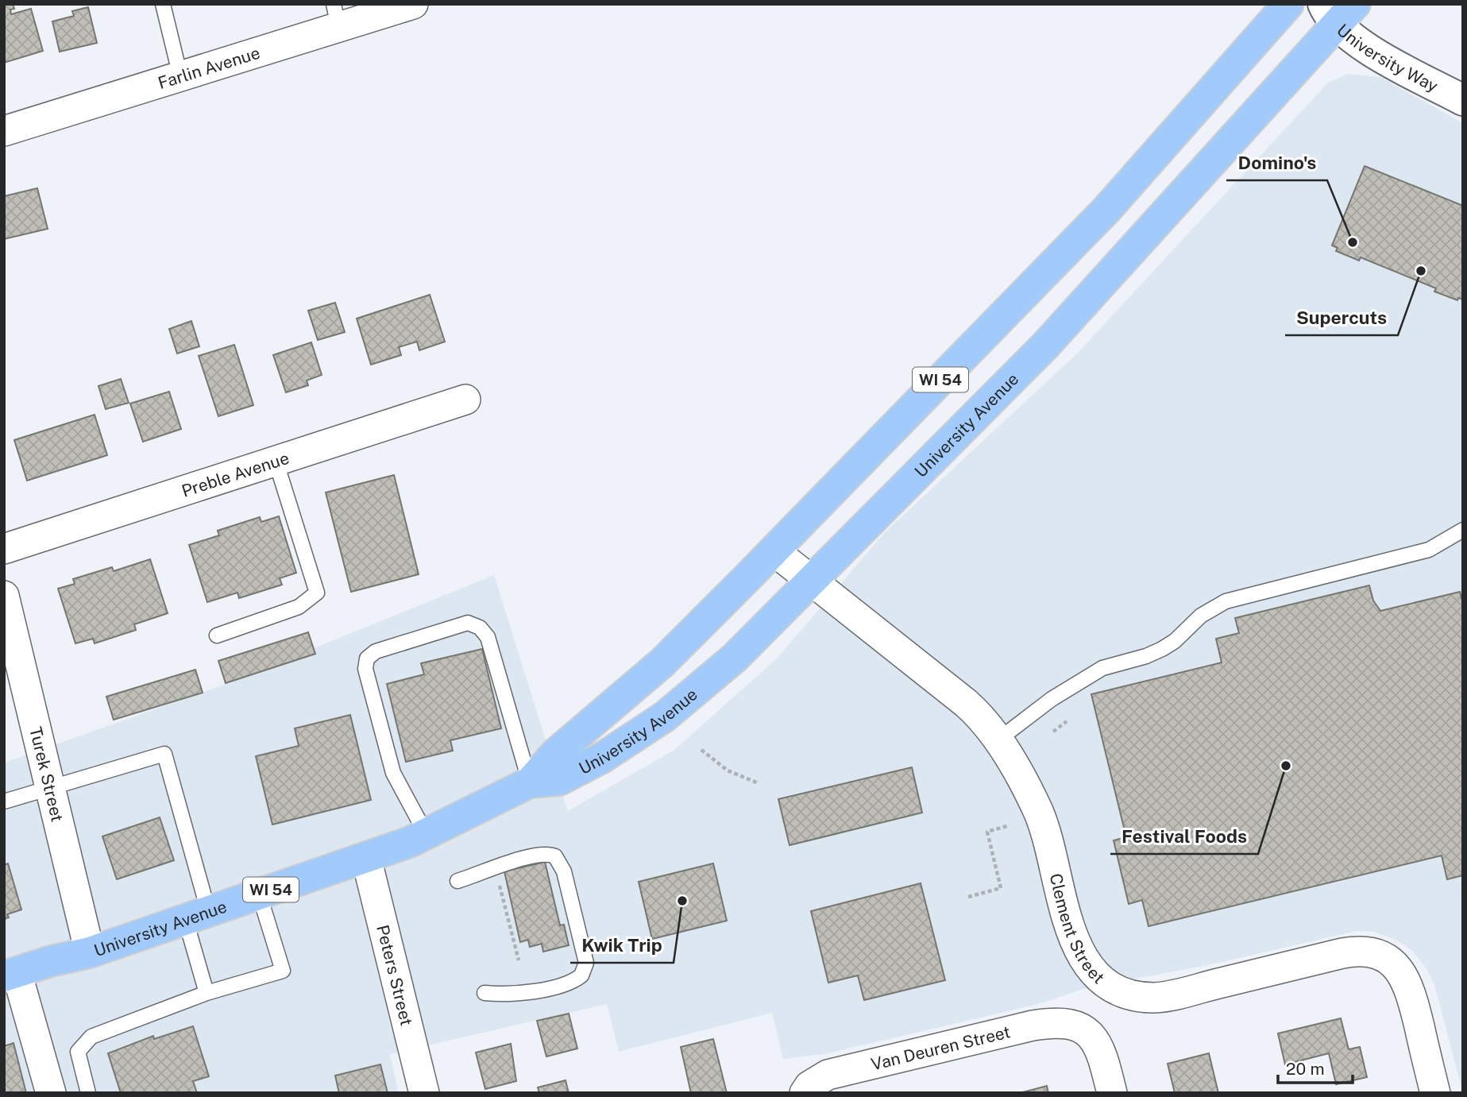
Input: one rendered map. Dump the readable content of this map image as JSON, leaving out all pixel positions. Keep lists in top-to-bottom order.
{
  "streets": {
    "main road": ["University Way", "WI 54", "University Avenue"],
    "street": [
      "Farlin Avenue",
      "Preble Avenue",
      "Turek Street",
      "Clement Street",
      "Peters Street",
      "Van Deuren Street"
    ]
  },
  "crossings": [
    ["University Way", "University Avenue"],
    ["University Avenue", "Turek Street"],
    ["University Avenue", "Clement Street"],
    ["University Avenue", "Peters Street"]
  ],
  "places": [
    "Domino's",
    "Supercuts",
    "Festival Foods",
    "Kwik Trip"
  ],
  "scale_bar": "20 m"
}
